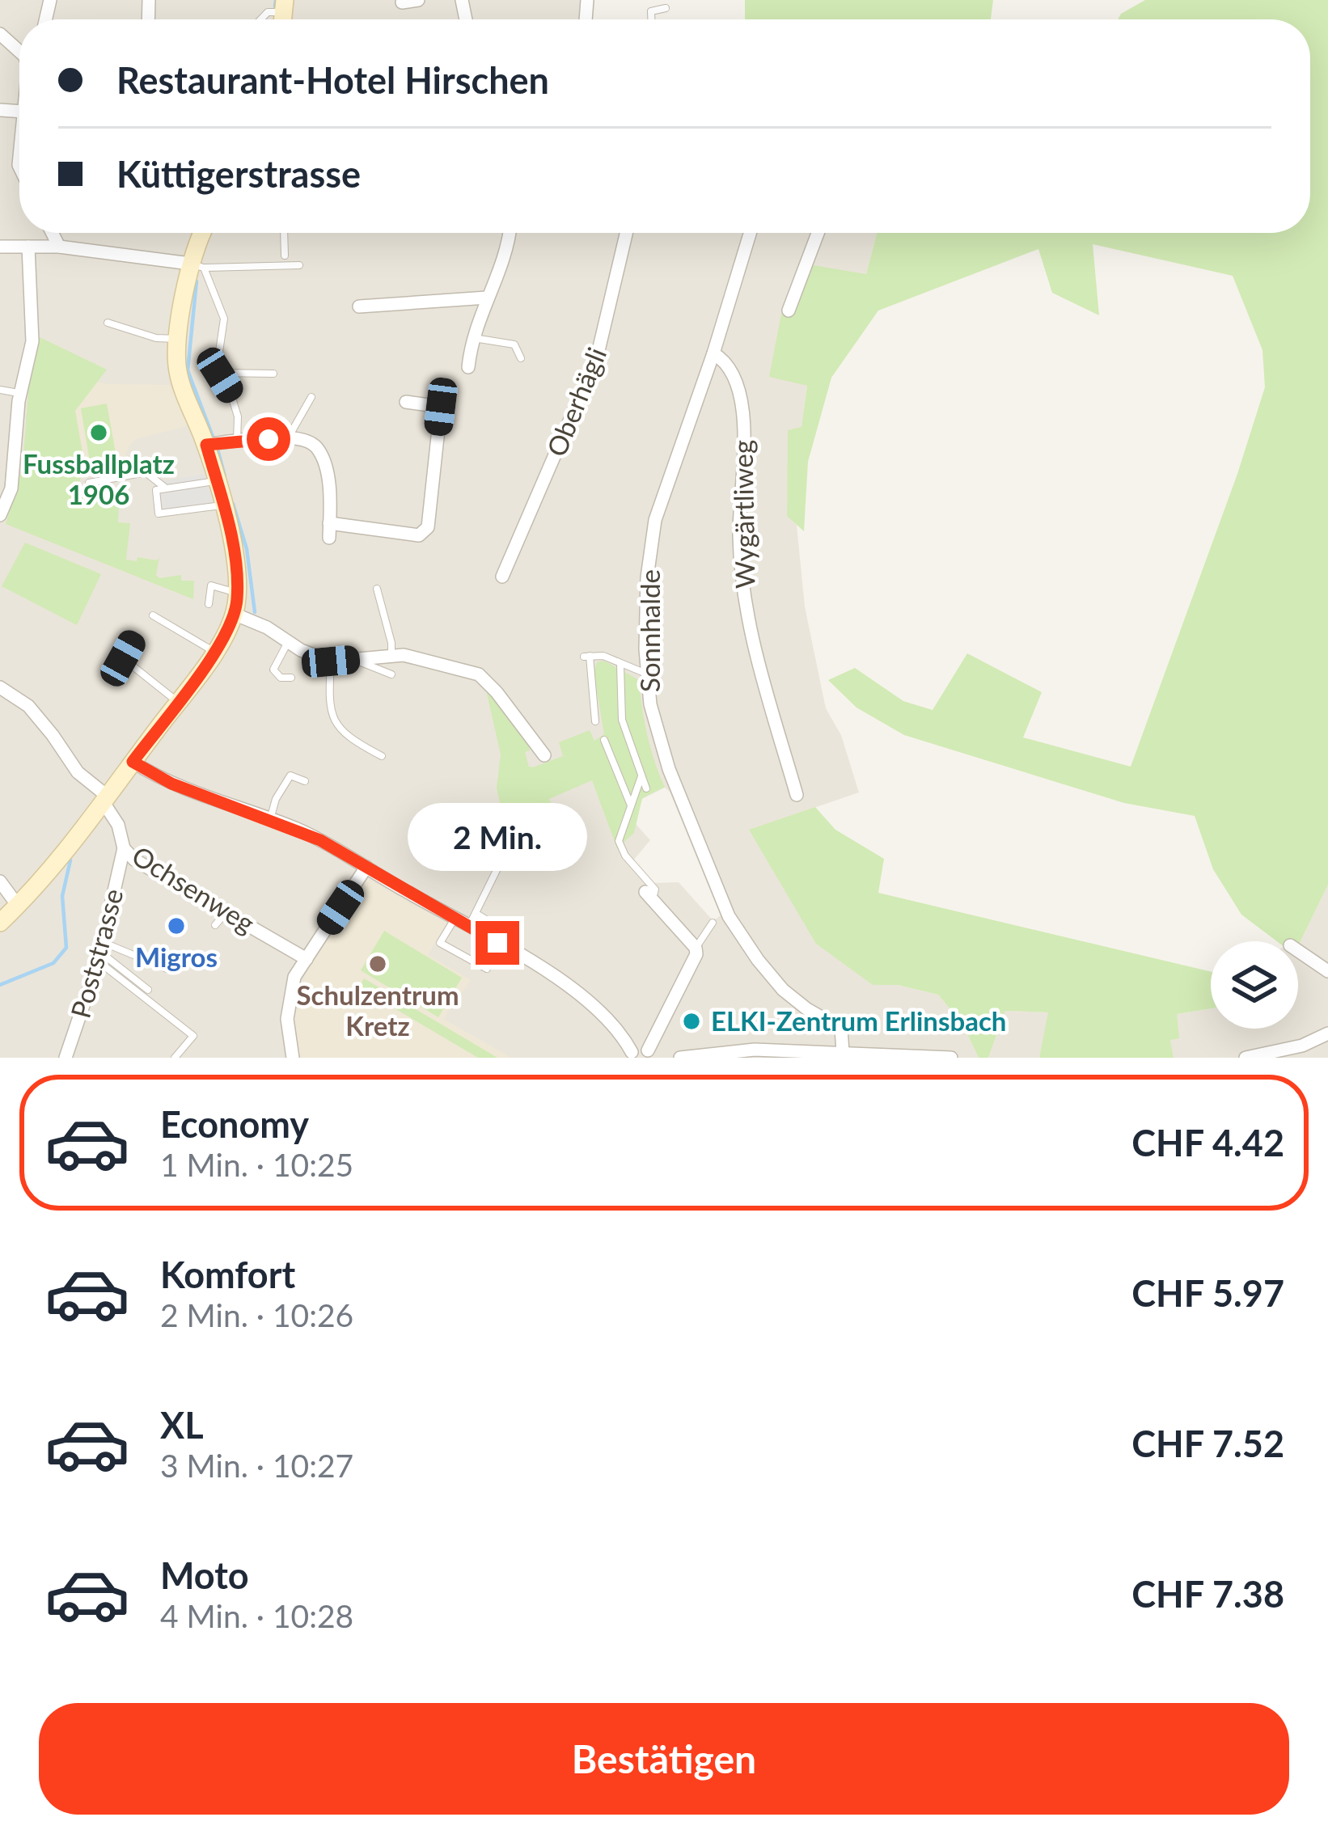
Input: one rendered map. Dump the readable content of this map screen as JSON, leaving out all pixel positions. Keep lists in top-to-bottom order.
{
  "streets": {
    "street": [
      "Oberhägli",
      "Wygärtliweg",
      "Sonnhalde",
      "Ochsenweg",
      "Poststrasse"
    ]
  },
  "crossings": [
    ["Wygärtliweg", "Sonnhalde"],
    ["Ochsenweg", "Poststrasse"]
  ],
  "places": [
    "Fussballplatz 1906",
    "Migros",
    "Schulzentrum Kretz",
    "ELKI-Zentrum Erlinsbach"
  ],
  "page": {
    "banner": ["Restaurant-Hotel Hirschen", "Küttigerstrasse"],
    "bubble": "2 Min.",
    "list": [
      {
        "name": "Economy",
        "note": "1 Min. · 10:25",
        "value": "CHF 4.42"
      },
      {
        "name": "Komfort",
        "note": "2 Min. · 10:26",
        "value": "CHF 5.97"
      },
      {
        "name": "XL",
        "note": "3 Min. · 10:27",
        "value": "CHF 7.52"
      },
      {
        "name": "Moto",
        "note": "4 Min. · 10:28",
        "value": "CHF 7.38"
      }
    ],
    "buttons": "Bestätigen"
  }
}
